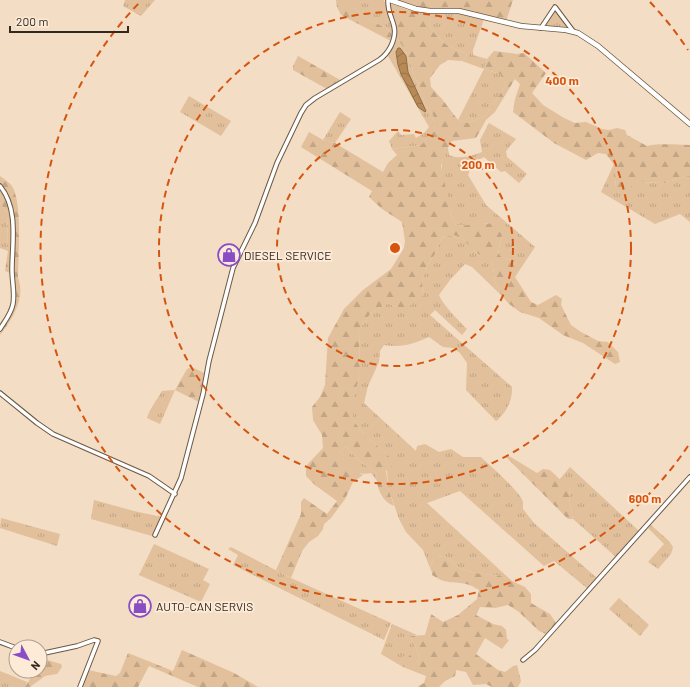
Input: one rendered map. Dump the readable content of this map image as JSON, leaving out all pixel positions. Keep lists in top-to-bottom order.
{
  "places": {
    "shop": ["DIESEL SERVICE", "AUTO-CAN SERVIS"]
  },
  "scale_bar": "200 m",
  "north": "bottom right",
  "rings": ["400 m", "200 m", "600 m"]
}
